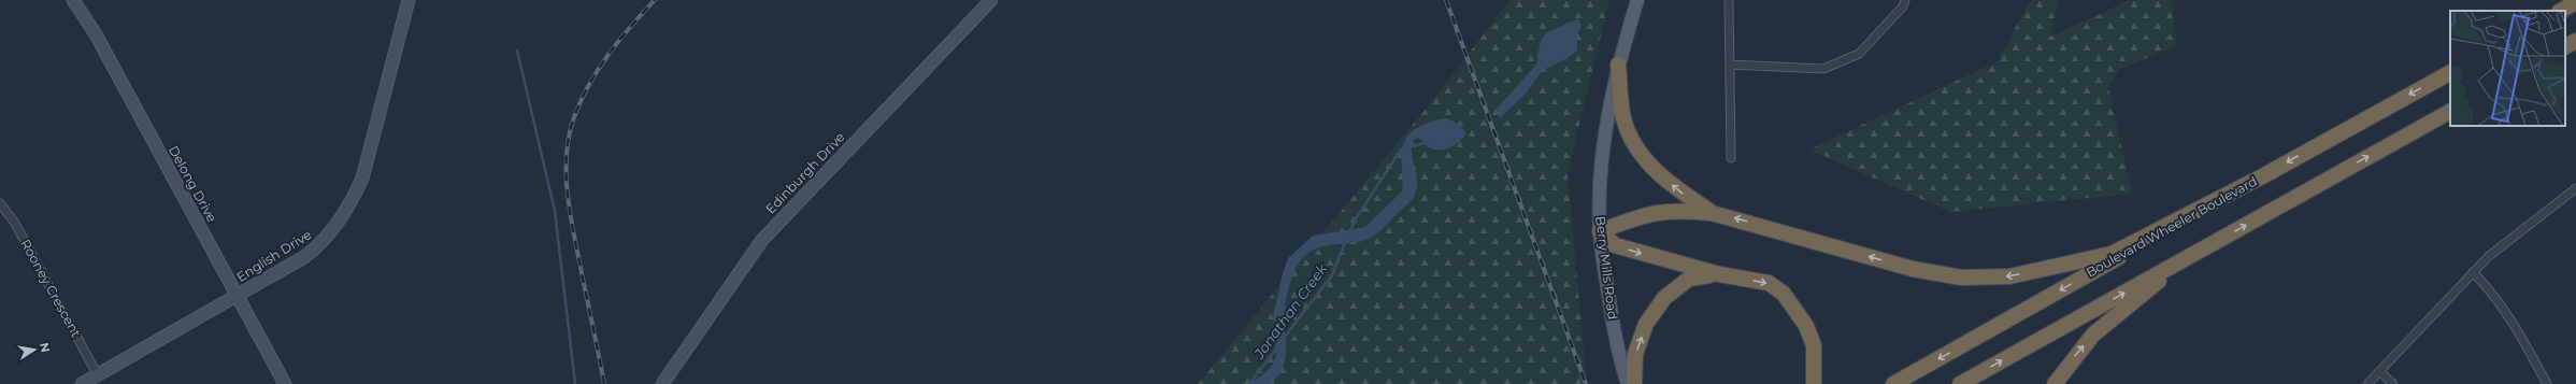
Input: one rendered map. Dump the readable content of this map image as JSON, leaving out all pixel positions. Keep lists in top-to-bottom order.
{
  "streets": {
    "highway": ["Boulevard Wheeler Boulevard"],
    "main road": ["Berry Mills Road"],
    "street": [
      "Edinburgh Drive",
      "Delong Drive",
      "English Drive",
      "Rooney Crescent"
    ]
  },
  "crossings": [
    ["Delong Drive", "English Drive"],
    ["English Drive", "Rooney Crescent"]
  ],
  "water": ["Jonathan Creek"],
  "north": "right"
}
